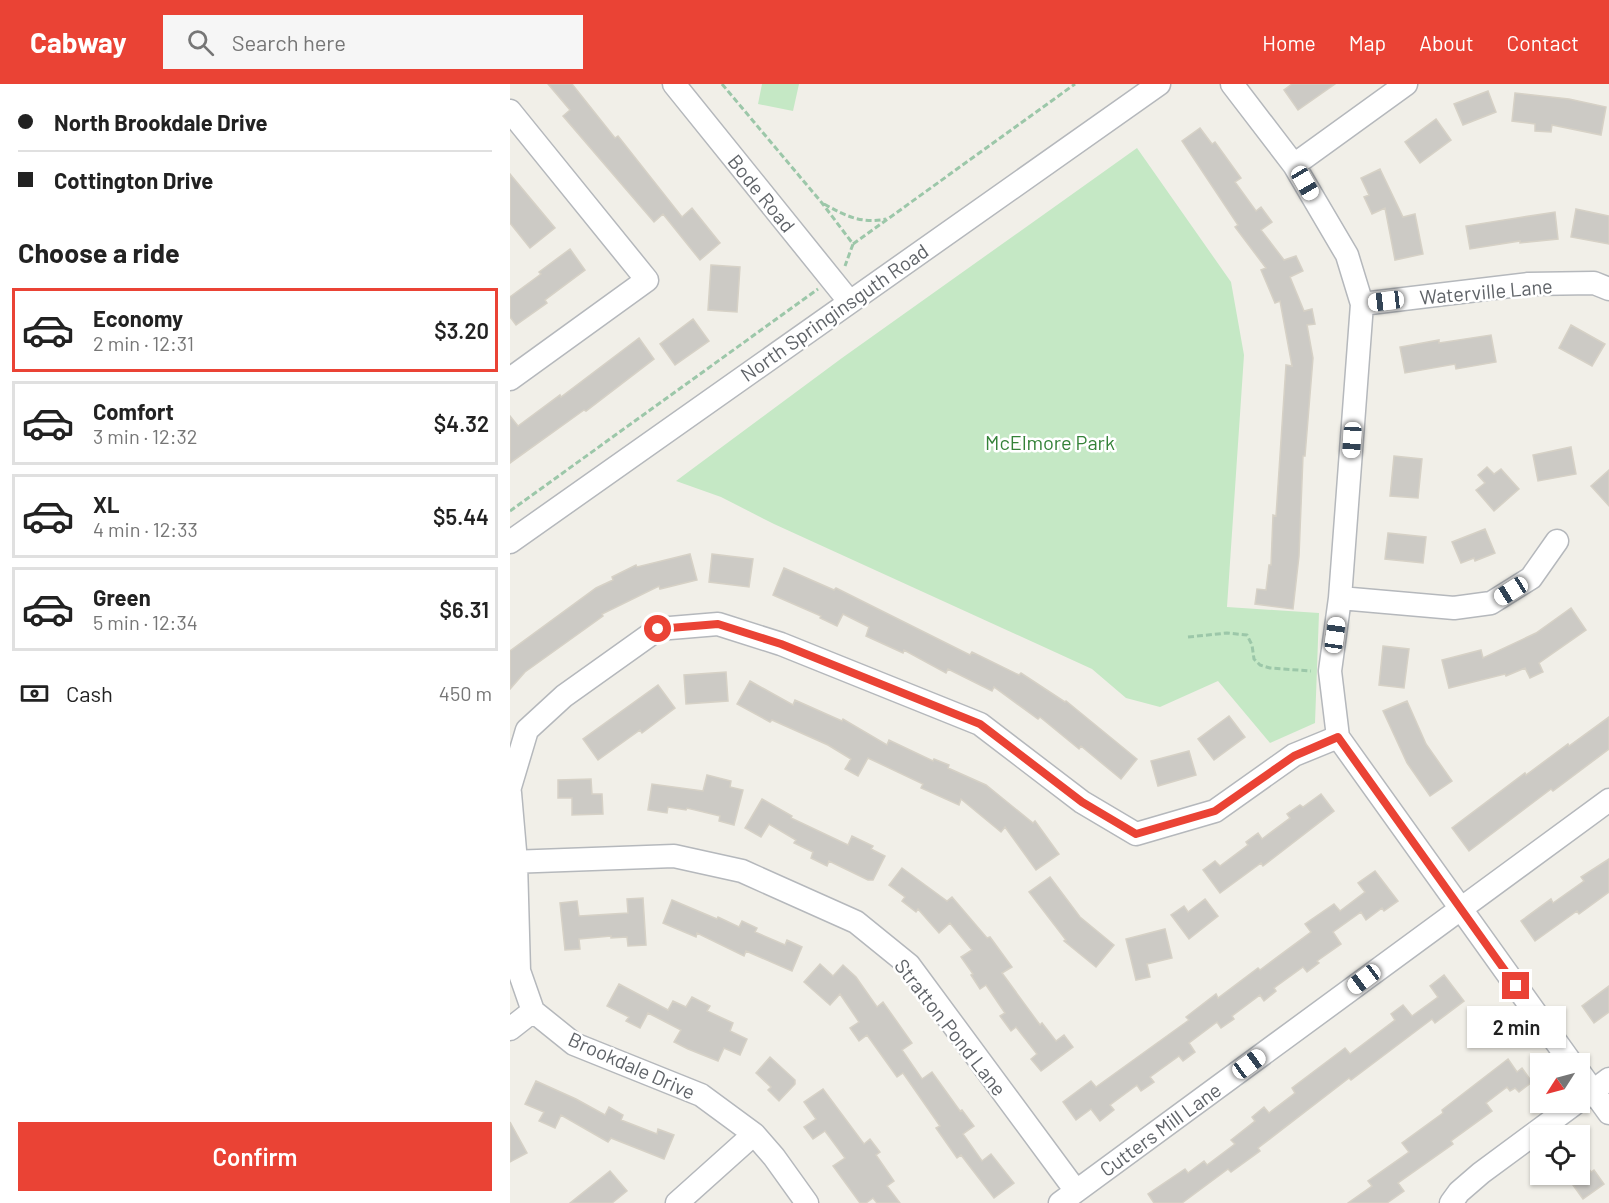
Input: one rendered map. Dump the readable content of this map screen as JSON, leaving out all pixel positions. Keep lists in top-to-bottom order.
{
  "streets": {
    "street": [
      "Bode Road",
      "Waterville Lane",
      "North Springinsguth Road",
      "Stratton Pond Lane",
      "Brookdale Drive",
      "Cutters Mill Lane"
    ]
  },
  "crossings": [
    ["Bode Road", "North Springinsguth Road"],
    ["Stratton Pond Lane", "Cutters Mill Lane"]
  ],
  "parks": ["McElmore Park"],
  "north": "bottom left",
  "page": {
    "header": "Cabway",
    "search": "Search here",
    "nav": [
      "Home",
      "Map",
      "About",
      "Contact"
    ],
    "banner": ["North Brookdale Drive", "Cottington Drive"],
    "heading": "Choose a ride",
    "list": [
      {
        "name": "Economy",
        "note": "2 min · 12:31",
        "value": "$3.20"
      },
      {
        "name": "Comfort",
        "note": "3 min · 12:32",
        "value": "$4.32"
      },
      {
        "name": "XL",
        "note": "4 min · 12:33",
        "value": "$5.44"
      },
      {
        "name": "Green",
        "note": "5 min · 12:34",
        "value": "$6.31"
      }
    ],
    "pay": ["Cash", "450 m"],
    "bubble": "2 min",
    "buttons": "Confirm"
  }
}
